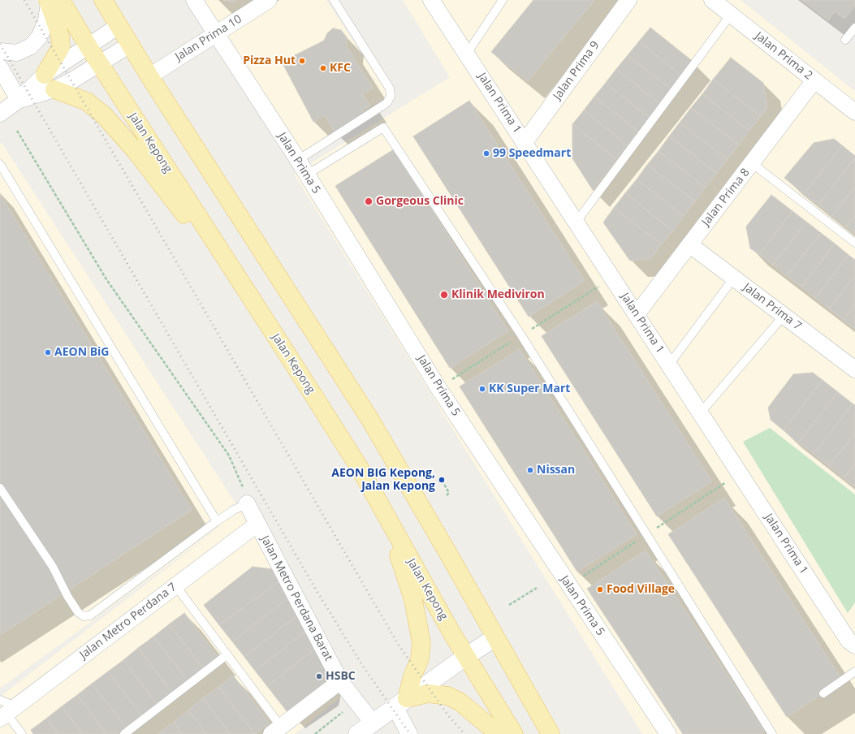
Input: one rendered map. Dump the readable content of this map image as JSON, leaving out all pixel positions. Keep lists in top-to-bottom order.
{
  "streets": {
    "main road": ["Jalan Kepong"],
    "street": [
      "Jalan Prima 10",
      "Jalan Prima 2",
      "Jalan Prima 9",
      "Jalan Prima 1",
      "Jalan Prima 5",
      "Jalan Prima 8",
      "Jalan Prima 7",
      "Jalan Metro Perdana Barat",
      "Jalan Metro Perdana 7"
    ]
  },
  "crossings": [
    ["Jalan Prima 10", "Jalan Prima 5"],
    ["Jalan Prima 2", "Jalan Prima 8"],
    ["Jalan Prima 9", "Jalan Prima 1"],
    ["Jalan Prima 1", "Jalan Prima 8"],
    ["Jalan Prima 8", "Jalan Prima 7"],
    ["Jalan Metro Perdana Barat", "Jalan Metro Perdana 7"]
  ],
  "places": [
    "Pizza Hut",
    "KFC",
    "99 Speedmart",
    "Gorgeous Clinic",
    "Klinik Mediviron",
    "AEON BiG",
    "KK Super Mart",
    "Nissan",
    "AEON BIG Kepong, Jalan Kepong",
    "Food Village",
    "HSBC"
  ]
}
